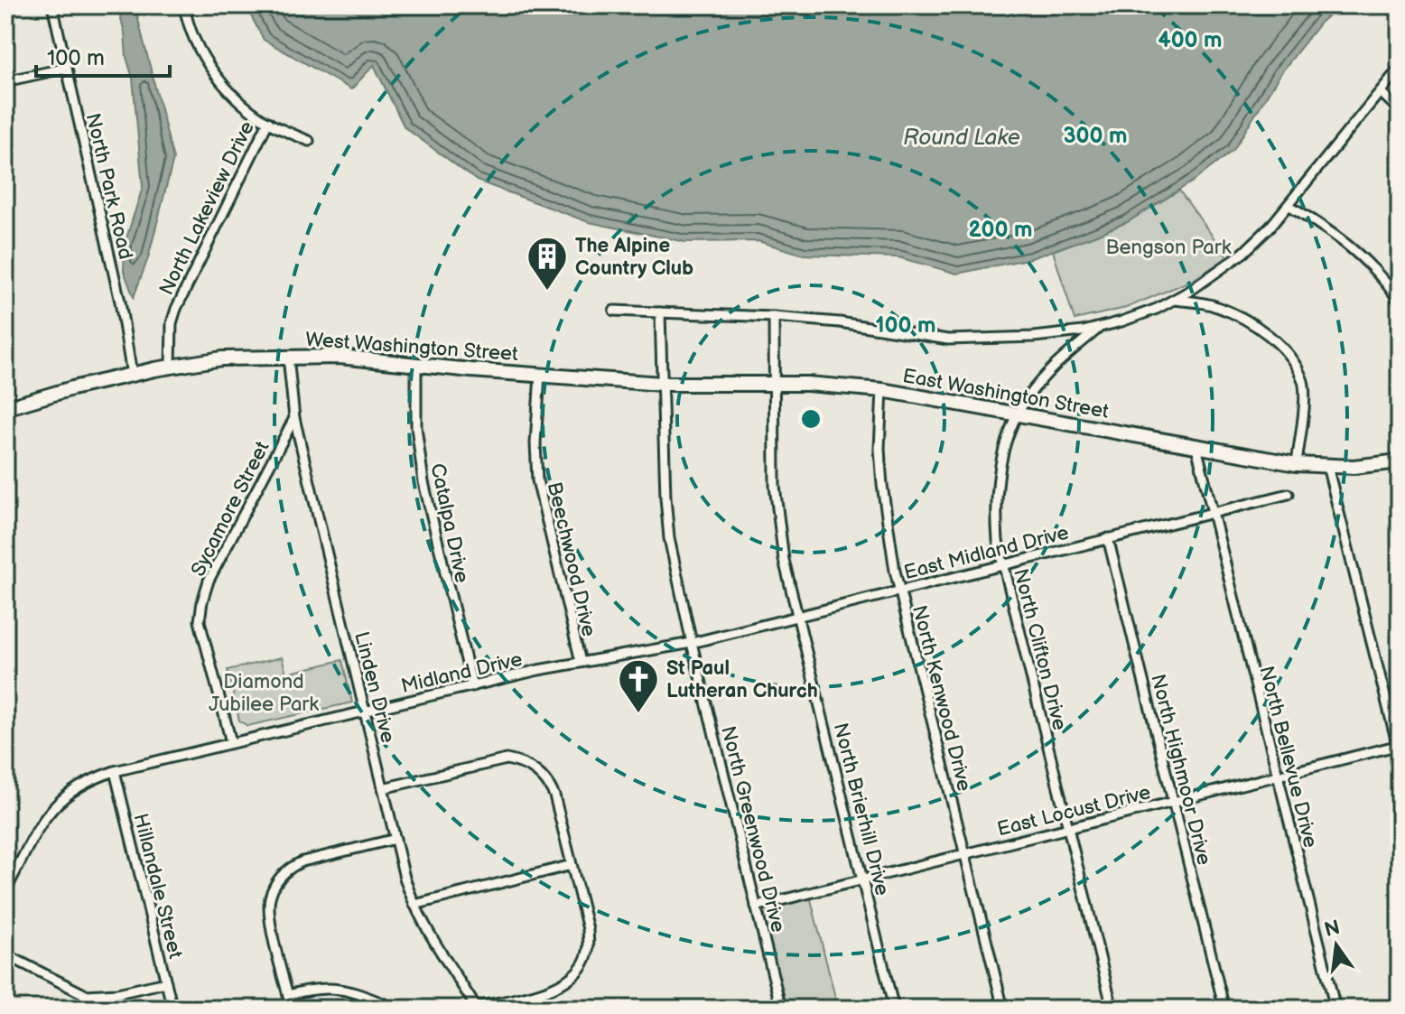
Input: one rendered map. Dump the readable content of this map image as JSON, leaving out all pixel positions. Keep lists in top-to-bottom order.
{
  "streets": {
    "main road": ["West Washington Street", "East Washington Street"],
    "street": [
      "North Park Road",
      "North Lakeview Drive",
      "Sycamore Street",
      "Catalpa Drive",
      "East Midland Drive",
      "Beechwood Drive",
      "North Clifton Drive",
      "Midland Drive",
      "Linden Drive",
      "North Kenwood Drive",
      "North Bellevue Drive",
      "North Highmoor Drive",
      "North Brierhill Drive",
      "East Locust Drive",
      "North Greenwood Drive",
      "Hillandale Street"
    ]
  },
  "crossings": [
    ["North Park Road", "West Washington Street"],
    ["North Lakeview Drive", "West Washington Street"],
    ["West Washington Street", "East Washington Street"],
    ["West Washington Street", "Catalpa Drive"],
    ["West Washington Street", "Beechwood Drive"],
    ["West Washington Street", "Linden Drive"],
    ["East Washington Street", "North Clifton Drive"],
    ["East Washington Street", "North Kenwood Drive"],
    ["East Washington Street", "North Bellevue Drive"],
    ["East Washington Street", "North Brierhill Drive"],
    ["East Washington Street", "North Greenwood Drive"],
    ["Sycamore Street", "Midland Drive"],
    ["Sycamore Street", "Linden Drive"],
    ["Catalpa Drive", "Midland Drive"],
    ["East Midland Drive", "North Clifton Drive"],
    ["East Midland Drive", "Midland Drive"],
    ["East Midland Drive", "North Kenwood Drive"],
    ["East Midland Drive", "North Bellevue Drive"],
    ["East Midland Drive", "North Highmoor Drive"],
    ["East Midland Drive", "North Brierhill Drive"],
    ["East Midland Drive", "North Greenwood Drive"],
    ["Beechwood Drive", "Midland Drive"],
    ["North Clifton Drive", "East Locust Drive"],
    ["Midland Drive", "Linden Drive"],
    ["Midland Drive", "North Greenwood Drive"],
    ["Midland Drive", "Hillandale Street"],
    ["North Kenwood Drive", "East Locust Drive"],
    ["North Bellevue Drive", "East Locust Drive"],
    ["North Highmoor Drive", "East Locust Drive"],
    ["North Brierhill Drive", "East Locust Drive"],
    ["East Locust Drive", "North Greenwood Drive"]
  ],
  "water": ["Round Lake"],
  "parks": ["Bengson Park", "Diamond Jubilee Park"],
  "places": {
    "building": ["The Alpine Country Club"],
    "church": ["St Paul Lutheran Church"]
  },
  "scale_bar": "100 m",
  "north": "top",
  "rings": [
    "400 m",
    "300 m",
    "200 m",
    "100 m"
  ]
}
